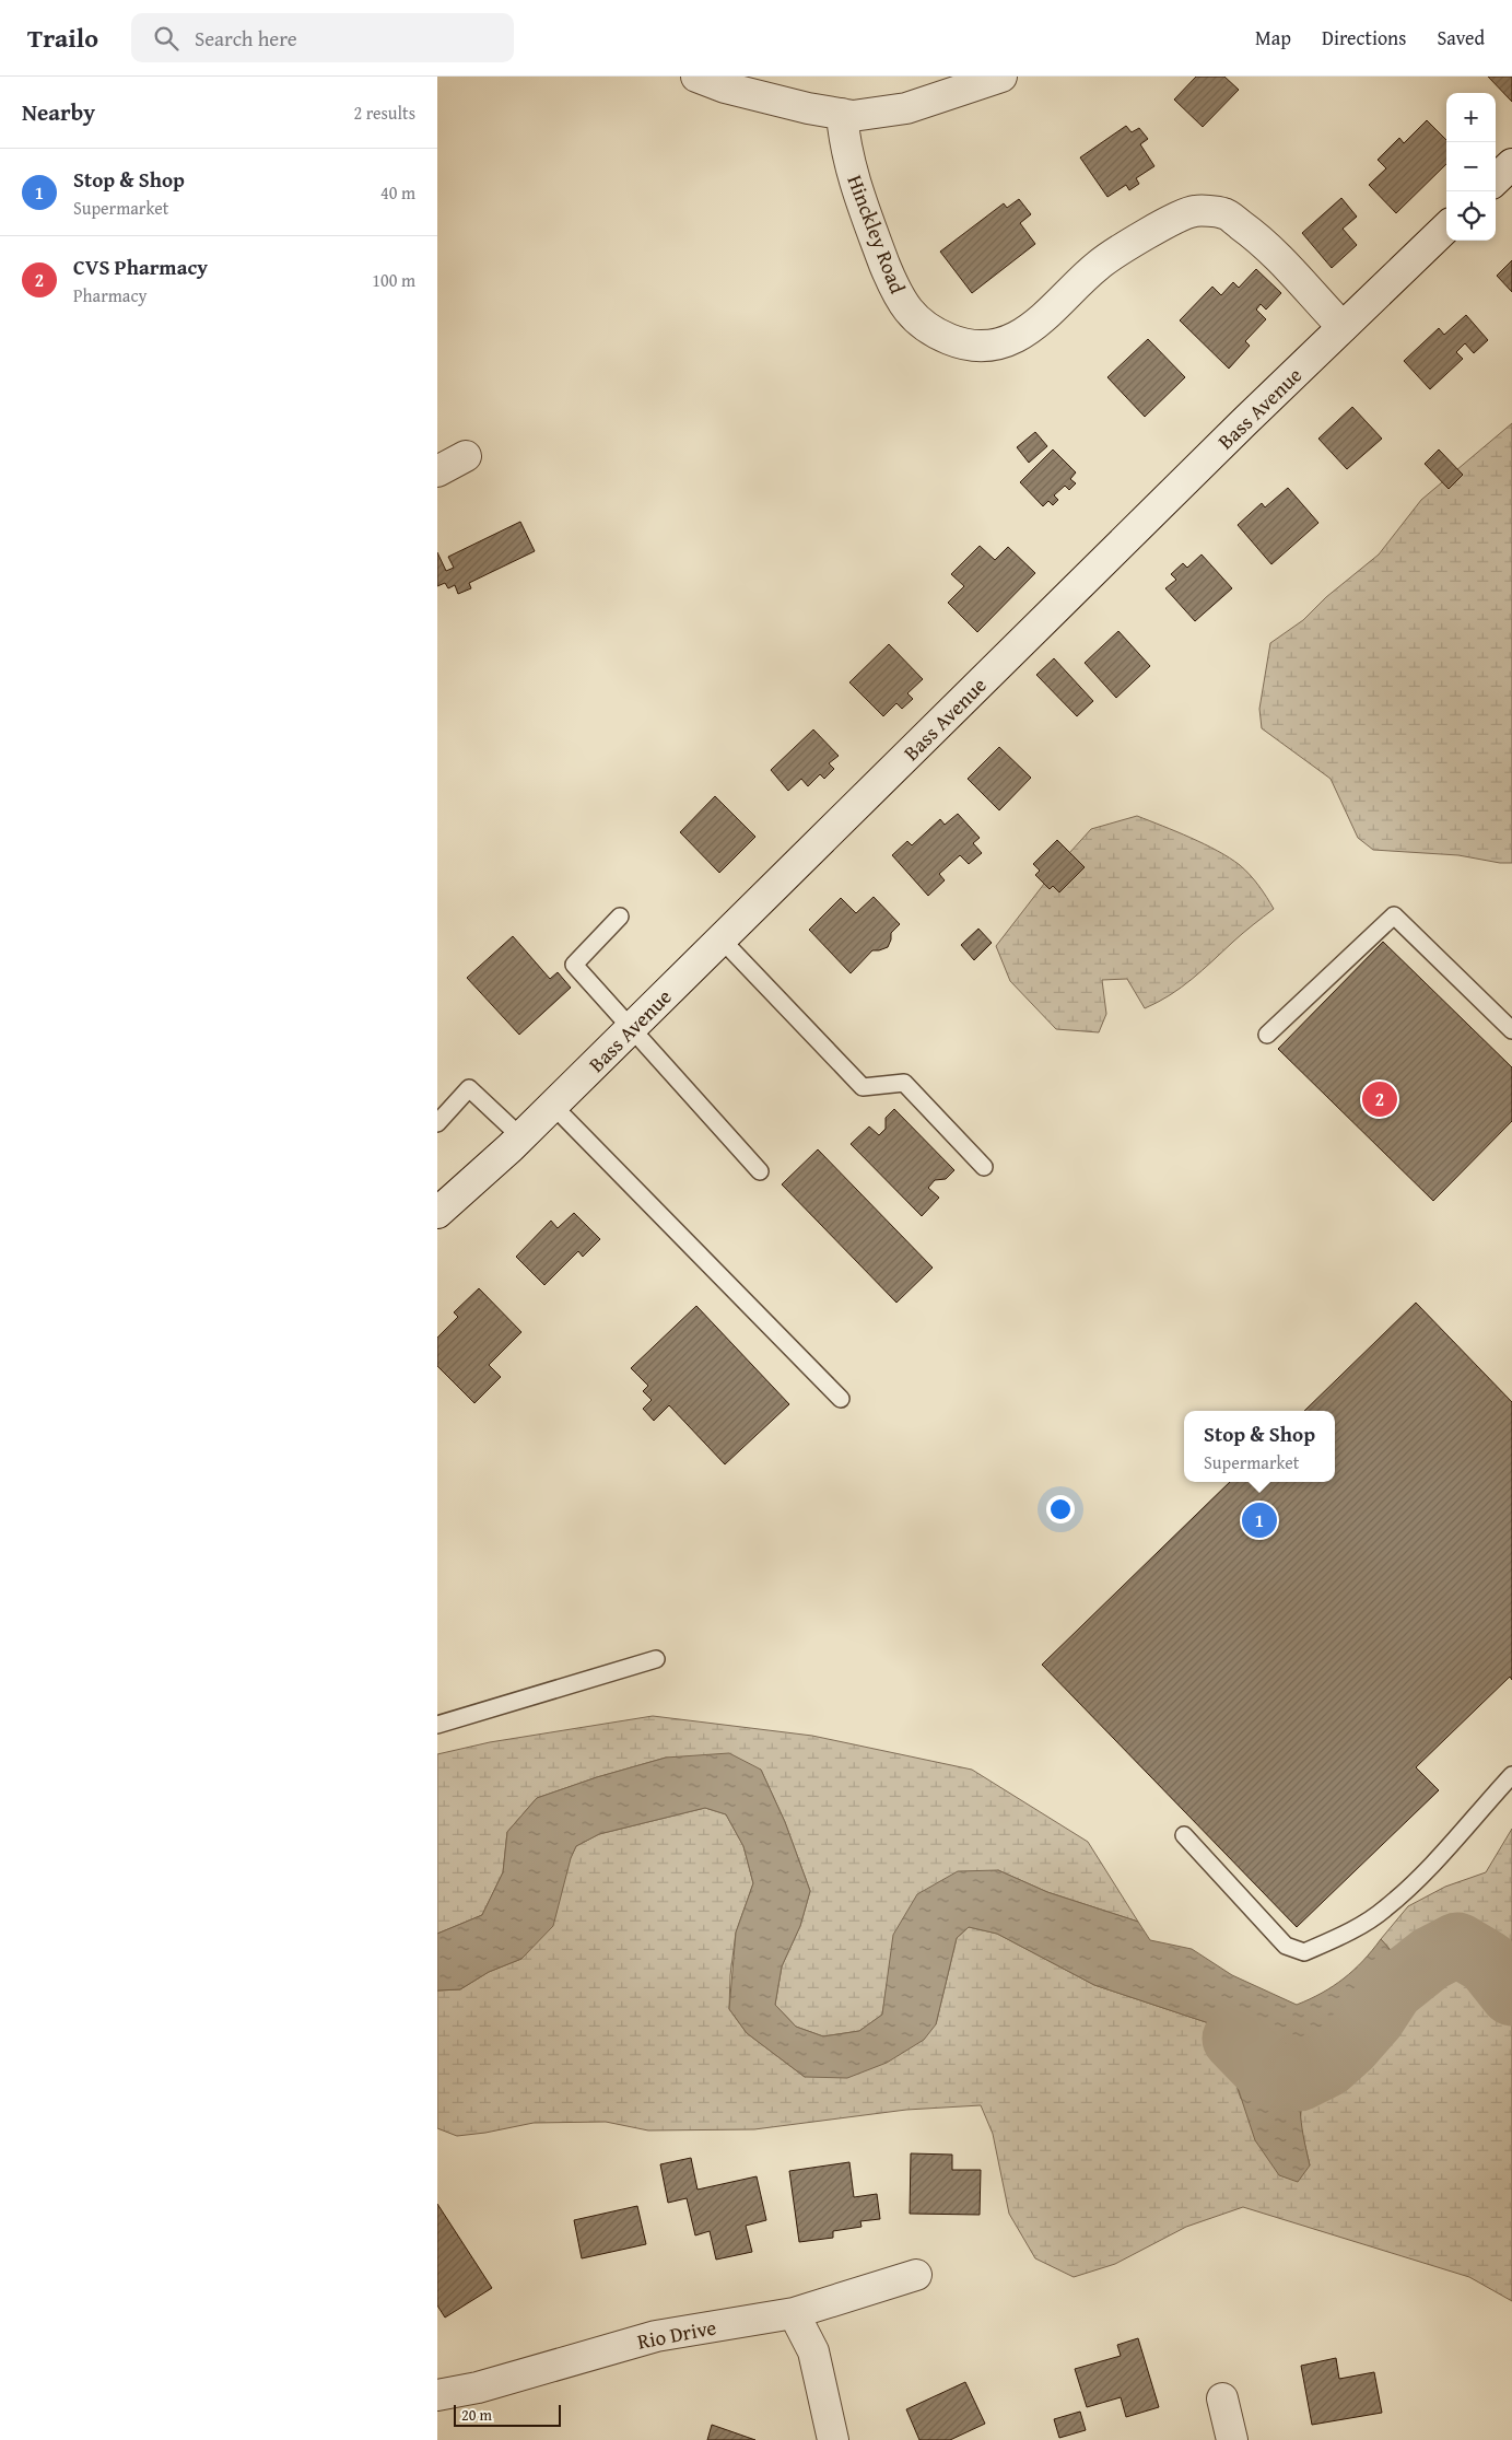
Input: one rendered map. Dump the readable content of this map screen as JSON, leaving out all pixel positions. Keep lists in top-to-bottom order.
{
  "streets": {
    "street": ["Hinckley Road", "Bass Avenue", "Rio Drive"]
  },
  "crossings": [
    ["Hinckley Road", "Bass Avenue"]
  ],
  "scale_bar": "20 m",
  "page": {
    "header": "Trailo",
    "search": "Search here",
    "nav": ["Map", "Directions", "Saved"],
    "heading": ["Nearby", "2 results"],
    "map_buttons": ["+", "−"],
    "list": [
      {
        "mark": "1",
        "name": "Stop & Shop",
        "note": "Supermarket",
        "value": "40 m"
      },
      {
        "mark": "2",
        "name": "CVS Pharmacy",
        "note": "Pharmacy",
        "value": "100 m"
      }
    ],
    "pins": ["2", "1"],
    "popup": ["Stop & Shop", "Supermarket"],
    "scale": "20 m"
  }
}
